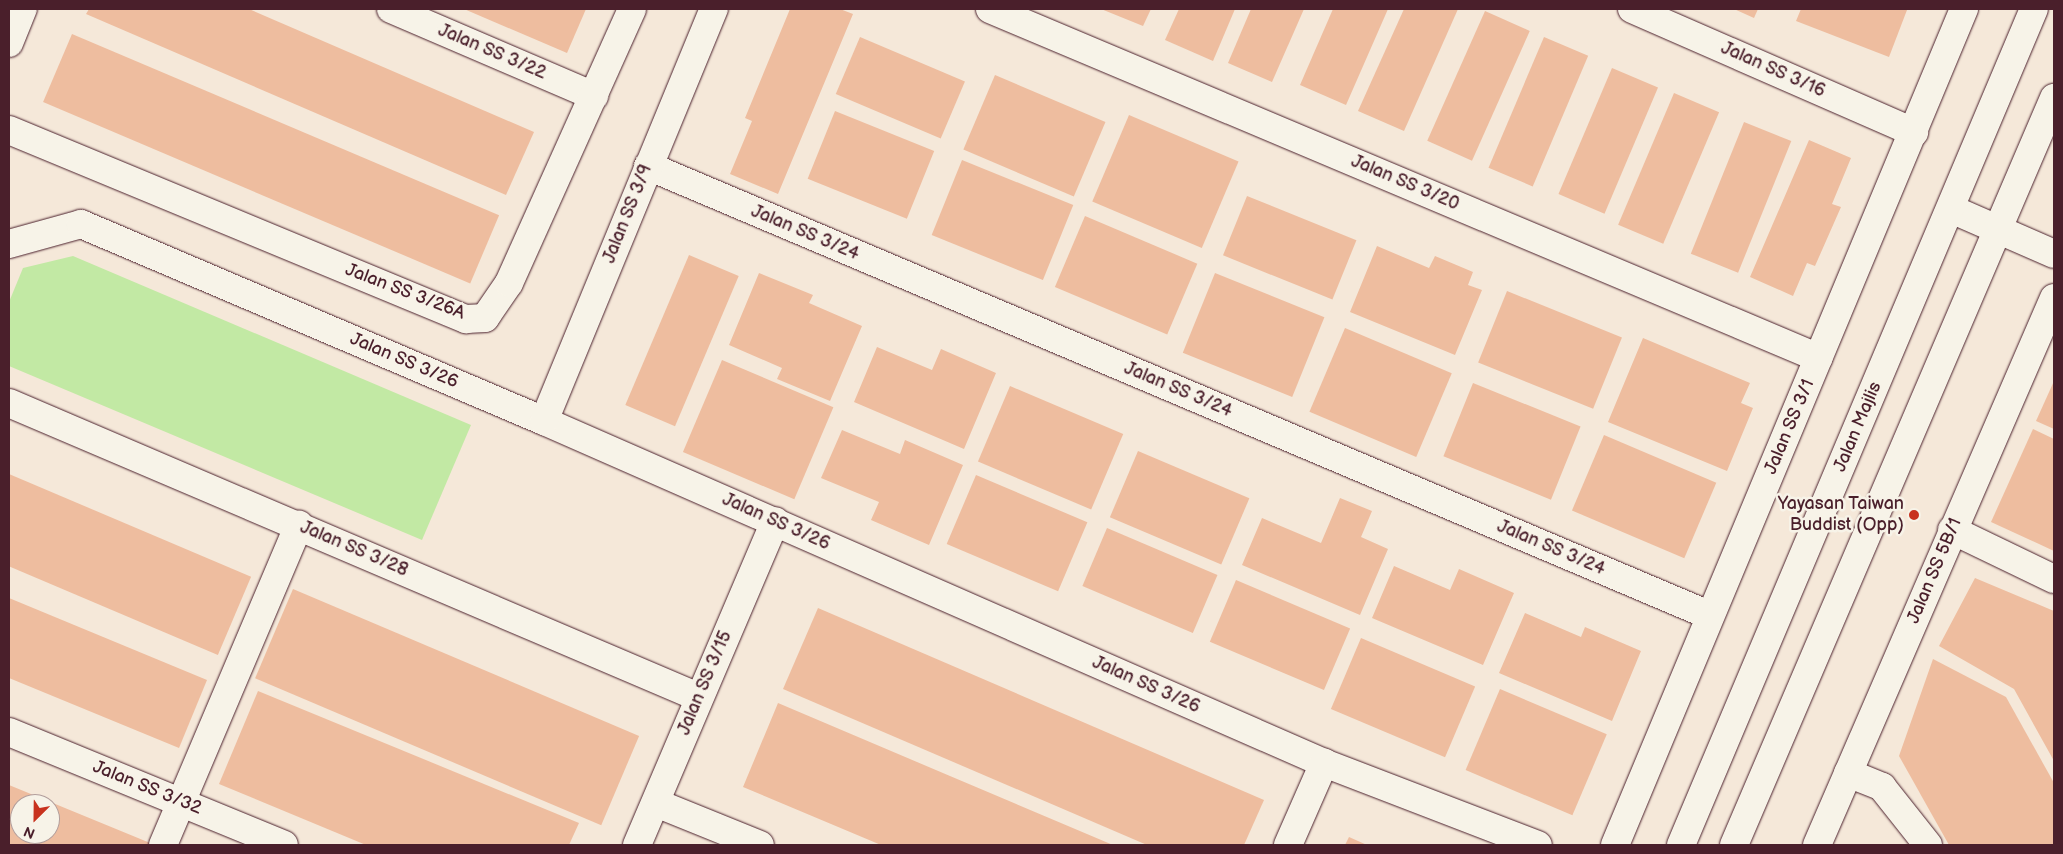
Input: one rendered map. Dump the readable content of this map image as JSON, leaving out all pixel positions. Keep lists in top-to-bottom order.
{
  "streets": {
    "street": [
      "Jalan SS 3/22",
      "Jalan SS 3/16",
      "Jalan SS 3/20",
      "Jalan SS 3/9",
      "Jalan SS 3/24",
      "Jalan SS 3/26A",
      "Jalan SS 3/26",
      "Jalan SS 3/1",
      "Jalan Majlis",
      "Jalan SS 3/28",
      "Jalan SS 5B/1",
      "Jalan SS 3/15",
      "Jalan SS 3/32"
    ]
  },
  "crossings": [
    ["Jalan SS 3/22", "Jalan SS 3/26A"],
    ["Jalan SS 3/16", "Jalan SS 3/1"],
    ["Jalan SS 3/20", "Jalan SS 3/1"],
    ["Jalan SS 3/9", "Jalan SS 3/24"],
    ["Jalan SS 3/9", "Jalan SS 3/26"],
    ["Jalan SS 3/24", "Jalan SS 3/1"],
    ["Jalan SS 3/26", "Jalan SS 3/15"],
    ["Jalan SS 3/28", "Jalan SS 3/15"]
  ],
  "places": ["Yayasan Taiwan Buddist (Opp)"],
  "north": "bottom left"
}
